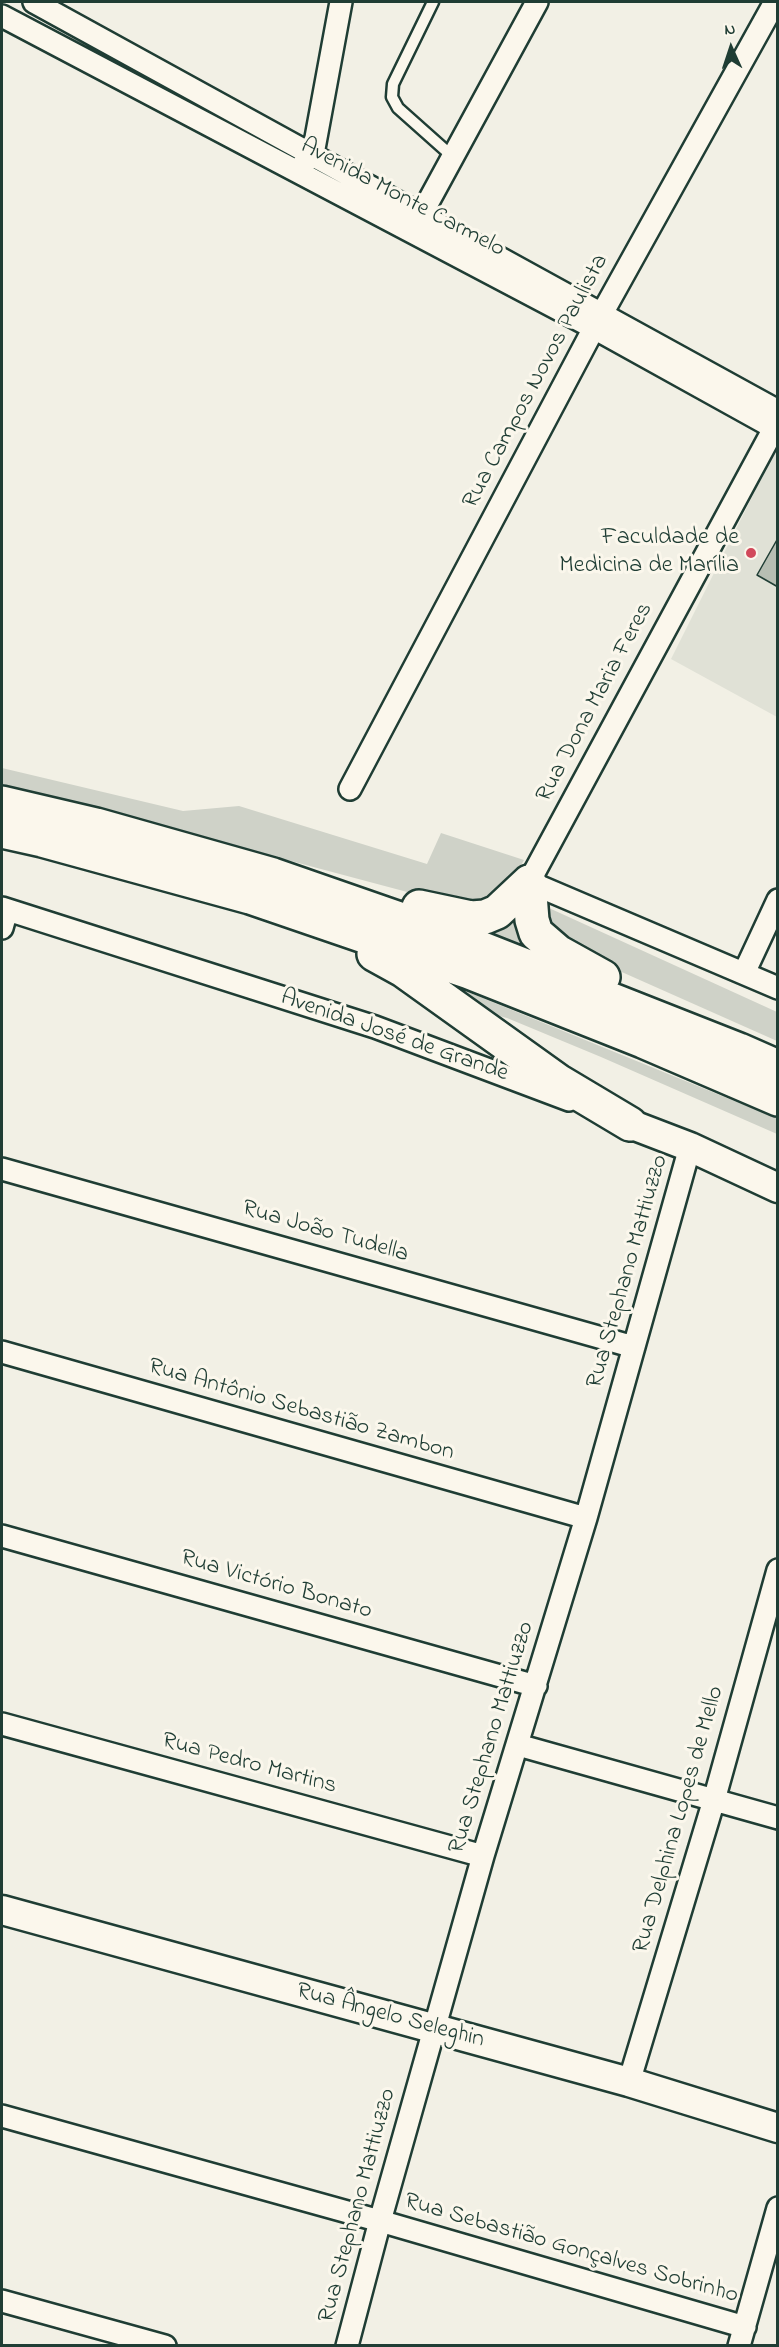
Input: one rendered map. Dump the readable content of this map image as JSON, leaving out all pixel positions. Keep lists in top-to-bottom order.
{
  "streets": {
    "street": [
      "Avenida Monte Carmelo",
      "Rua Campos Novos Paulista",
      "Rua Dona Maria Feres",
      "Avenida José de Grande",
      "Rua João Tudella",
      "Rua Stephano Mattiuzzo",
      "Rua Antônio Sebastião Zambon",
      "Rua Victório Bonato",
      "Rua Pedro Martins",
      "Rua Delphina Lopes de Mello",
      "Rua Ângelo Seleghin",
      "Rua Sebastião Gonçalves Sobrinho"
    ]
  },
  "crossings": [
    ["Avenida Monte Carmelo", "Rua Campos Novos Paulista"],
    ["Avenida Monte Carmelo", "Rua Dona Maria Feres"],
    ["Avenida José de Grande", "Rua Stephano Mattiuzzo"],
    ["Rua João Tudella", "Rua Stephano Mattiuzzo"],
    ["Rua Stephano Mattiuzzo", "Rua Antônio Sebastião Zambon"],
    ["Rua Stephano Mattiuzzo", "Rua Victório Bonato"],
    ["Rua Stephano Mattiuzzo", "Rua Pedro Martins"],
    ["Rua Stephano Mattiuzzo", "Rua Ângelo Seleghin"],
    ["Rua Stephano Mattiuzzo", "Rua Sebastião Gonçalves Sobrinho"],
    ["Rua Delphina Lopes de Mello", "Rua Ângelo Seleghin"]
  ],
  "places": ["Faculdade de Medicina de Marília"],
  "north": "top"
}
